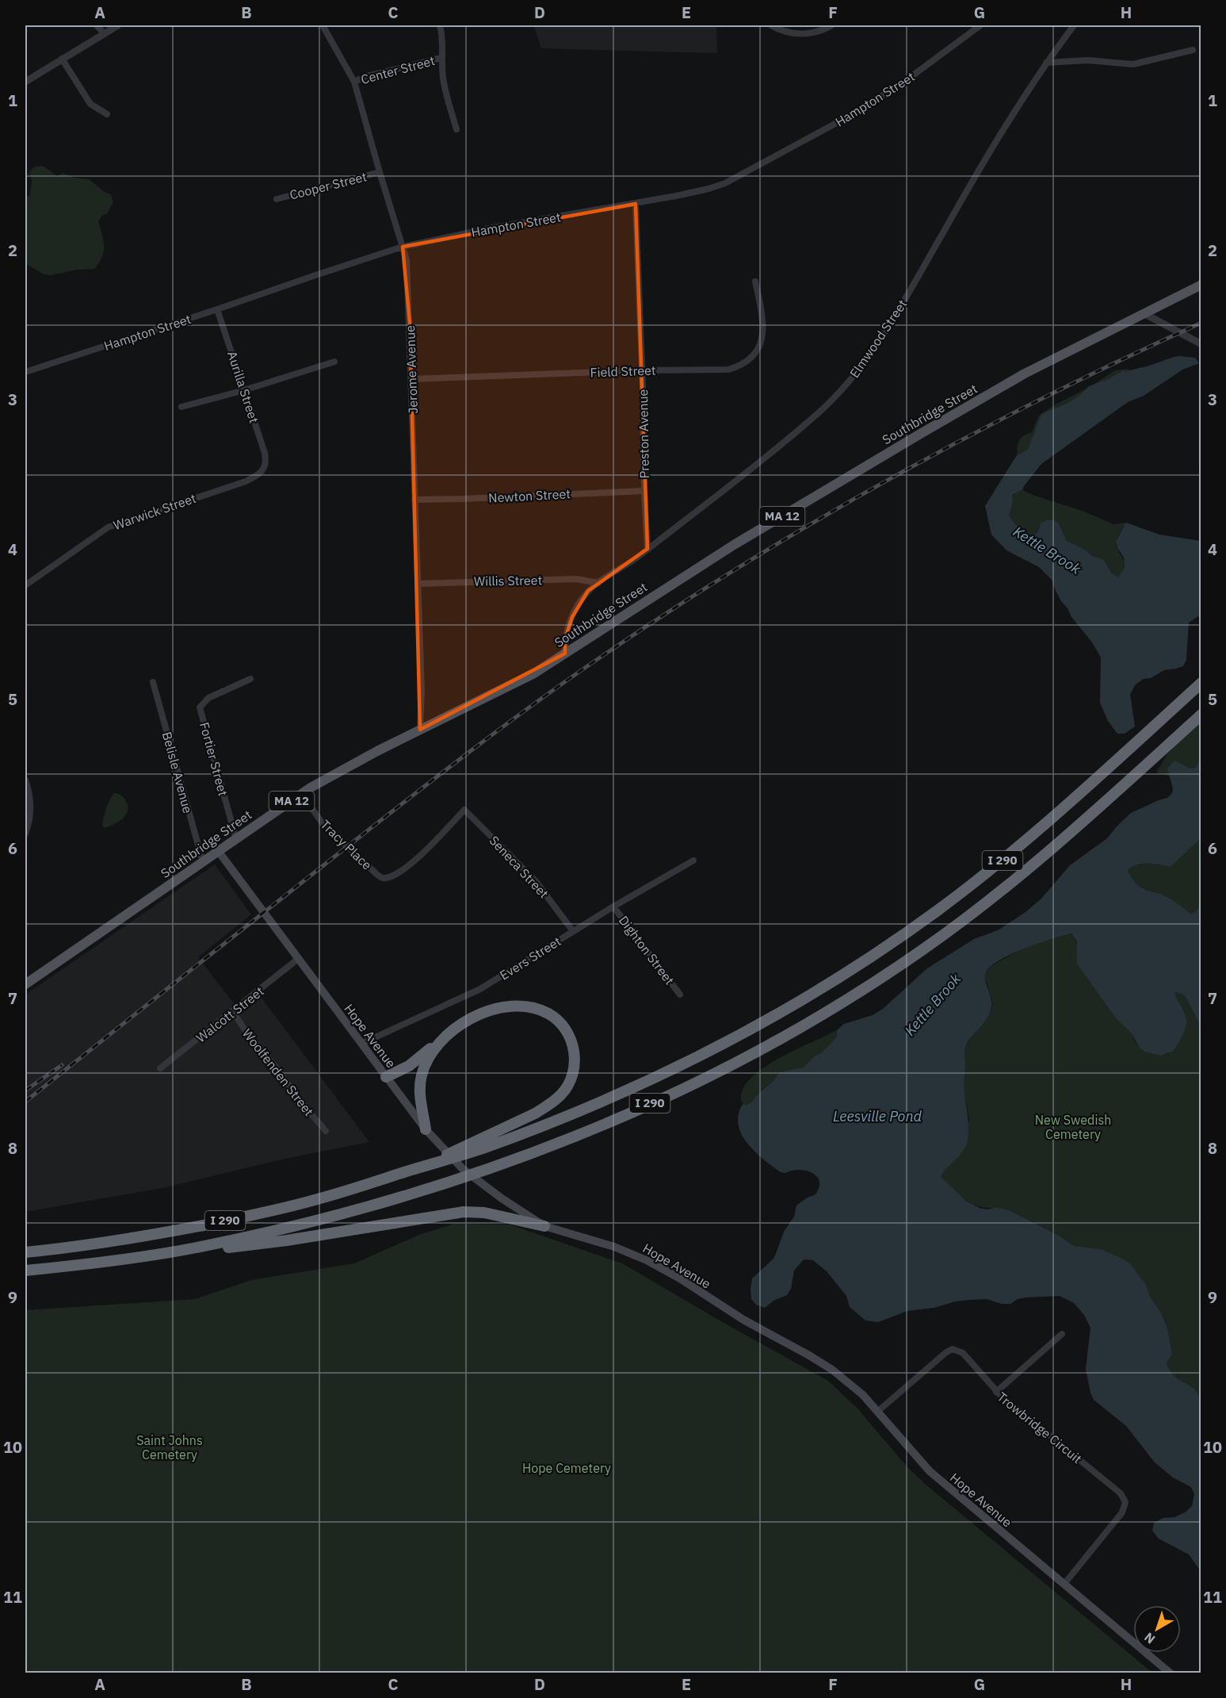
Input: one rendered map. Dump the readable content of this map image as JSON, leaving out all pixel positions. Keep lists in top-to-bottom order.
{
  "streets": {
    "highway": ["I 290"],
    "main road": ["Southbridge Street", "MA 12", "Hope Avenue"],
    "street": [
      "Center Street",
      "Hampton Street",
      "Cooper Street",
      "Elmwood Street",
      "Jerome Avenue",
      "Field Street",
      "Aurilla Street",
      "Preston Avenue",
      "Newton Street",
      "Warwick Street",
      "Willis Street",
      "Fortier Street",
      "Belisle Avenue",
      "Tracy Place",
      "Seneca Street",
      "Dighton Street",
      "Evers Street",
      "Walcott Street",
      "Woolfenden Street",
      "Trowbridge Circuit"
    ]
  },
  "crossings": [
    ["Center Street", "Jerome Avenue"],
    ["Hampton Street", "Jerome Avenue"],
    ["Hampton Street", "Aurilla Street"],
    ["Hampton Street", "Preston Avenue"],
    ["Cooper Street", "Jerome Avenue"],
    ["Elmwood Street", "Southbridge Street"],
    ["Elmwood Street", "Preston Avenue"],
    ["Elmwood Street", "Willis Street"],
    ["Jerome Avenue", "Field Street"],
    ["Jerome Avenue", "Southbridge Street"],
    ["Jerome Avenue", "Newton Street"],
    ["Jerome Avenue", "Willis Street"],
    ["Field Street", "Preston Avenue"],
    ["Aurilla Street", "Warwick Street"],
    ["Southbridge Street", "Fortier Street"],
    ["Southbridge Street", "Belisle Avenue"],
    ["Southbridge Street", "Tracy Place"],
    ["Southbridge Street", "Hope Avenue"],
    ["Preston Avenue", "Newton Street"],
    ["Tracy Place", "Seneca Street"],
    ["Seneca Street", "Evers Street"],
    ["Dighton Street", "Evers Street"],
    ["Evers Street", "Hope Avenue"],
    ["Walcott Street", "Hope Avenue"],
    ["Walcott Street", "Woolfenden Street"],
    ["Hope Avenue", "Trowbridge Circuit"]
  ],
  "water": ["Kettle Brook", "Leesville Pond"],
  "parks": ["New Swedish Cemetery", "Saint Johns Cemetery", "Hope Cemetery"],
  "north": "bottom left",
  "grid": {
    "columns": [
      "A",
      "B",
      "C",
      "D",
      "E",
      "F",
      "G",
      "H"
    ],
    "rows": [
      "1",
      "2",
      "3",
      "4",
      "5",
      "6",
      "7",
      "8",
      "9",
      "10",
      "11"
    ]
  }
}
